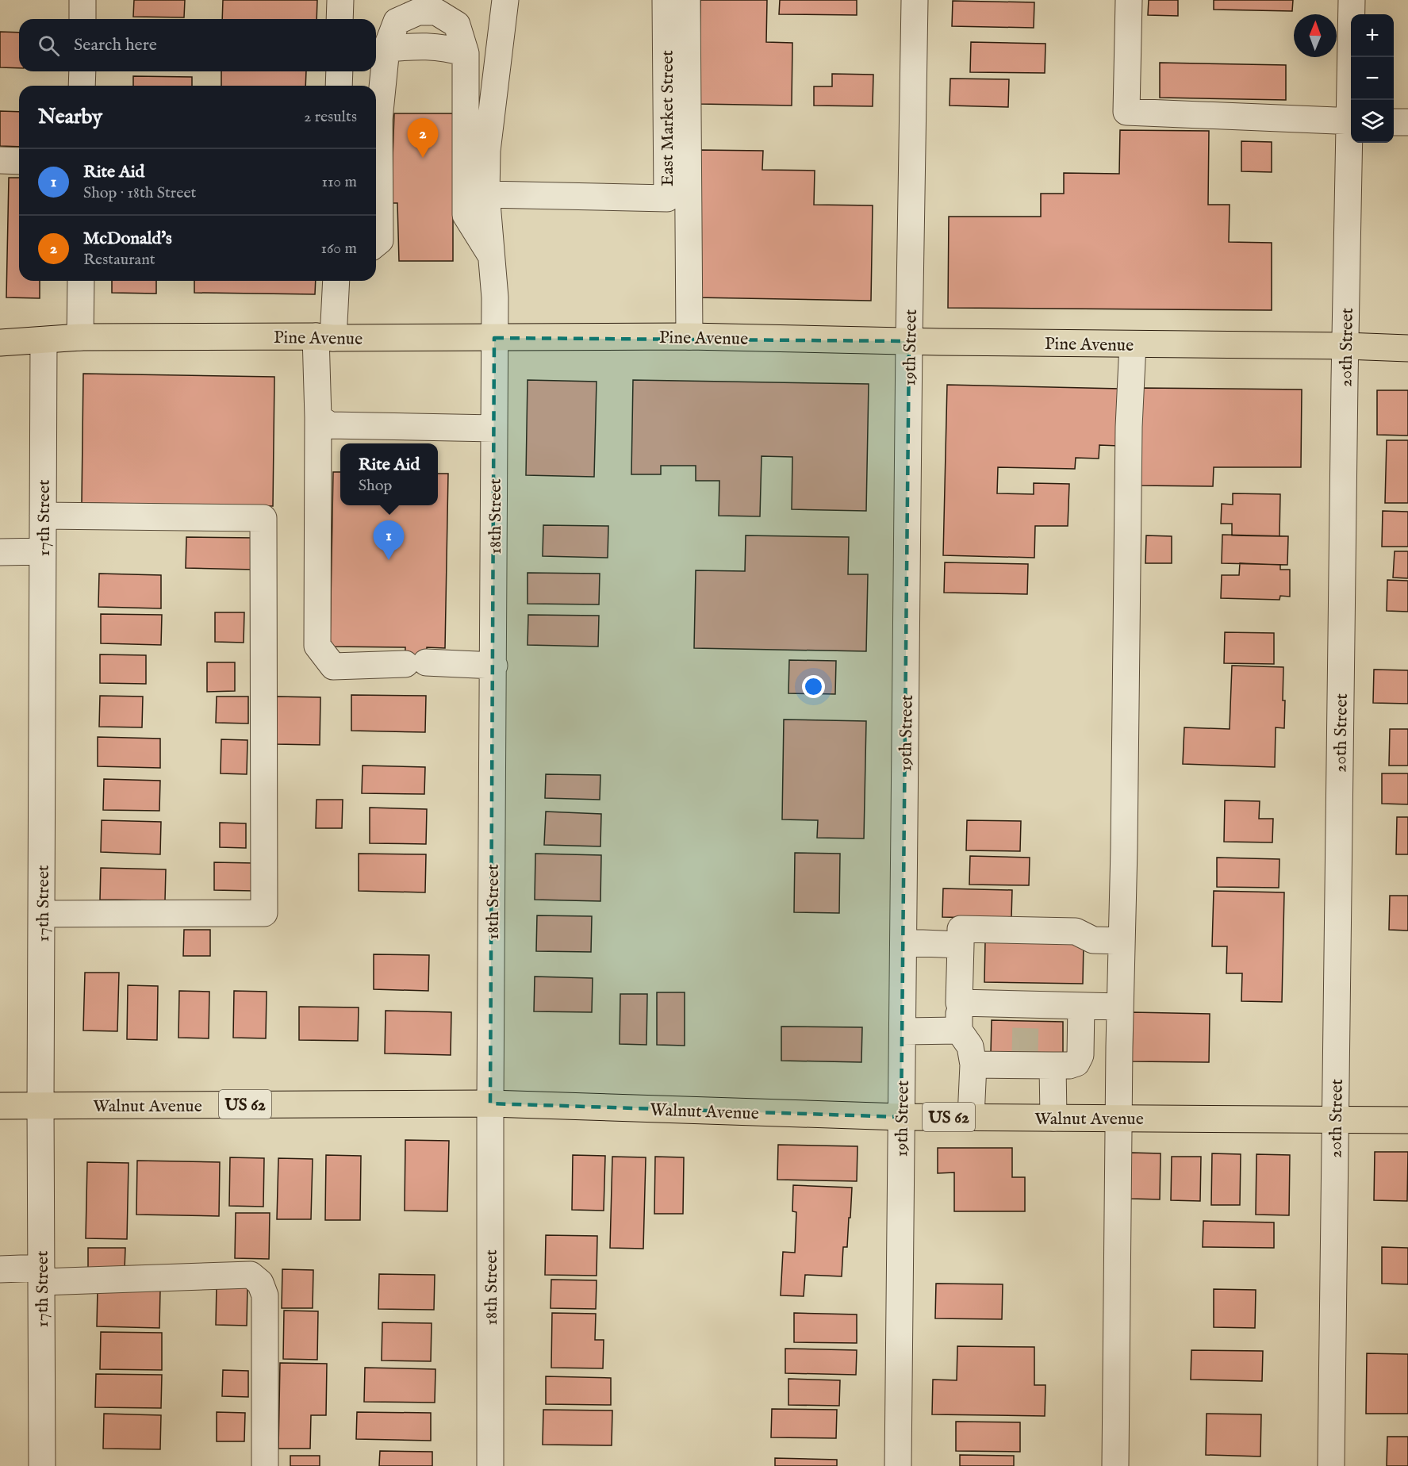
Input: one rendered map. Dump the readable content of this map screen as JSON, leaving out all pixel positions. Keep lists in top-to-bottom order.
{
  "streets": {
    "main road": ["Pine Avenue", "US 62", "Walnut Avenue"],
    "street": [
      "East Market Street",
      "19th Street",
      "20th Street",
      "18th Street",
      "17th Street"
    ]
  },
  "crossings": [
    ["East Market Street", "Pine Avenue"],
    ["East Market Street", "18th Street"],
    ["Pine Avenue", "19th Street"],
    ["Pine Avenue", "20th Street"],
    ["Pine Avenue", "18th Street"],
    ["Pine Avenue", "17th Street"],
    ["19th Street", "Walnut Avenue"],
    ["20th Street", "Walnut Avenue"],
    ["18th Street", "Walnut Avenue"],
    ["17th Street", "Walnut Avenue"]
  ],
  "north": "top",
  "page": {
    "map_buttons": ["+", "−"],
    "search": "Search here",
    "heading": ["Nearby", "2 results"],
    "pins": ["2", "1"],
    "list": [
      {
        "mark": "1",
        "name": "Rite Aid",
        "note": "Shop · 18th Street",
        "value": "110 m"
      },
      {
        "mark": "2",
        "name": "McDonald's",
        "note": "Restaurant",
        "value": "160 m"
      }
    ],
    "popup": ["Rite Aid", "Shop"]
  }
}
